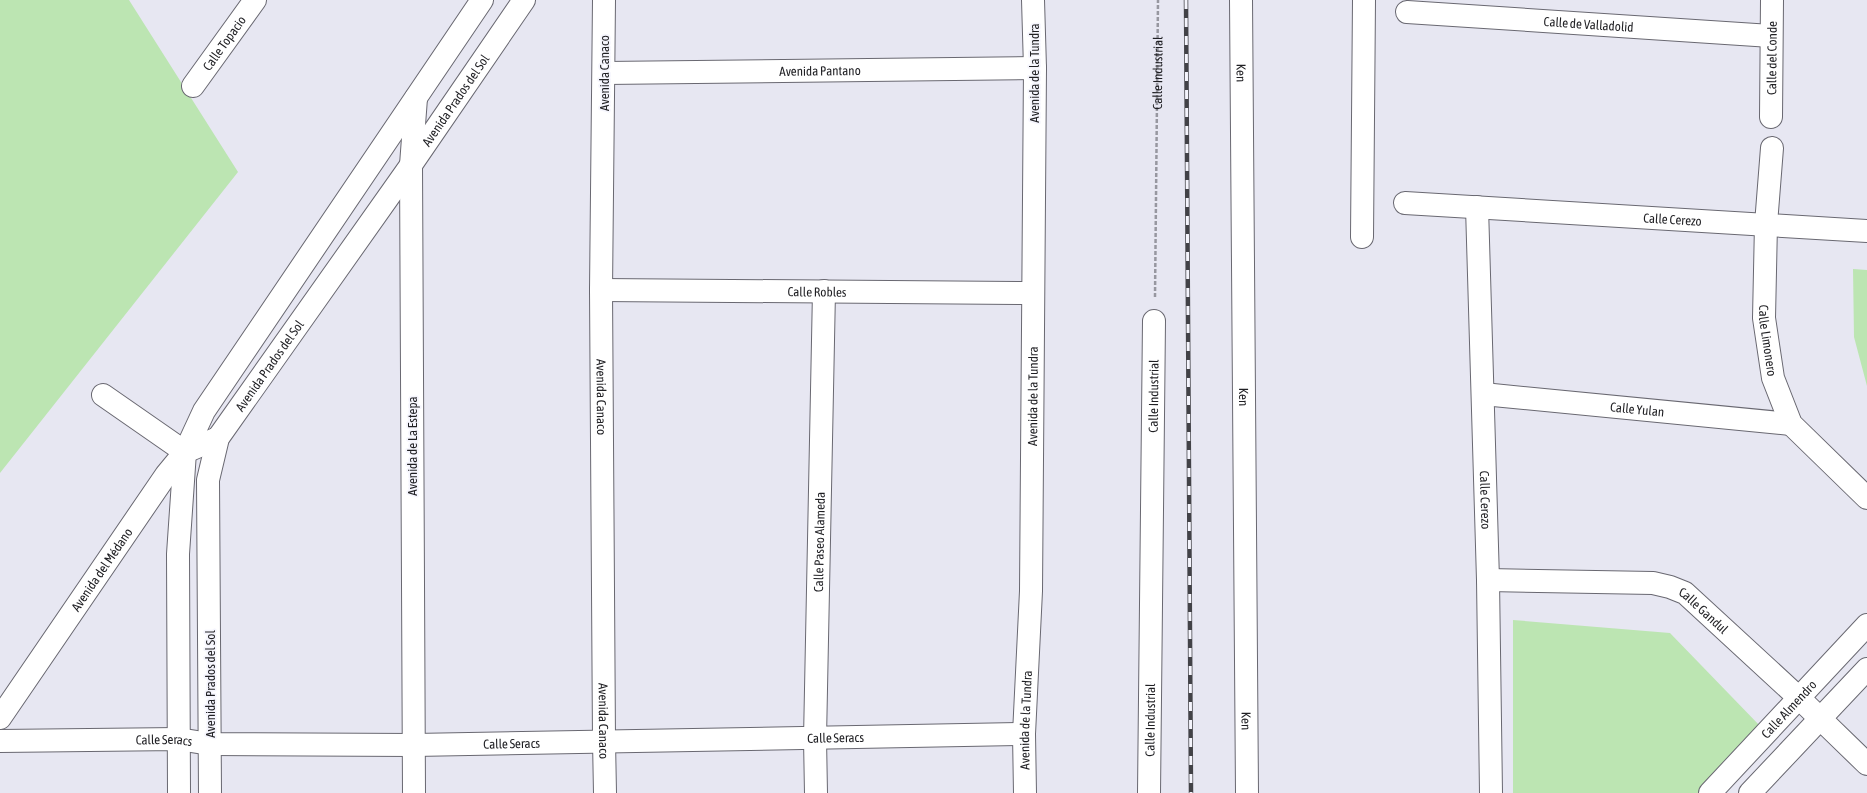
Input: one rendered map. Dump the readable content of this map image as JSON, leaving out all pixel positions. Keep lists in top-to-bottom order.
{
  "streets": {
    "street": [
      "Calle de Valladolid",
      "Calle Topacio",
      "Calle del Conde",
      "Avenida Pantano",
      "Avenida Canaco",
      "Avenida de la Tundra",
      "Calle Industrial",
      "Ken",
      "Avenida Prados del Sol",
      "Calle Cerezo",
      "Calle Robles",
      "Calle Limonero",
      "Calle Yulan",
      "Avenida de La Estepa",
      "Calle Paseo Alameda",
      "Avenida del Médano",
      "Calle Gandul",
      "Calle Almendro",
      "Calle Seracs"
    ]
  },
  "crossings": [
    ["Calle de Valladolid", "Calle del Conde"],
    ["Avenida Pantano", "Avenida Canaco"],
    ["Avenida Pantano", "Avenida de la Tundra"],
    ["Avenida Canaco", "Calle Robles"],
    ["Avenida Canaco", "Calle Seracs"],
    ["Avenida de la Tundra", "Calle Robles"],
    ["Avenida de la Tundra", "Calle Seracs"],
    ["Avenida Prados del Sol", "Avenida de La Estepa"],
    ["Avenida Prados del Sol", "Avenida del Médano"],
    ["Avenida Prados del Sol", "Calle Seracs"],
    ["Calle Cerezo", "Calle Limonero"],
    ["Calle Cerezo", "Calle Yulan"],
    ["Calle Cerezo", "Calle Gandul"],
    ["Calle Robles", "Calle Paseo Alameda"],
    ["Calle Limonero", "Calle Yulan"],
    ["Avenida de La Estepa", "Calle Seracs"],
    ["Calle Paseo Alameda", "Calle Seracs"],
    ["Calle Gandul", "Calle Almendro"]
  ]
}
